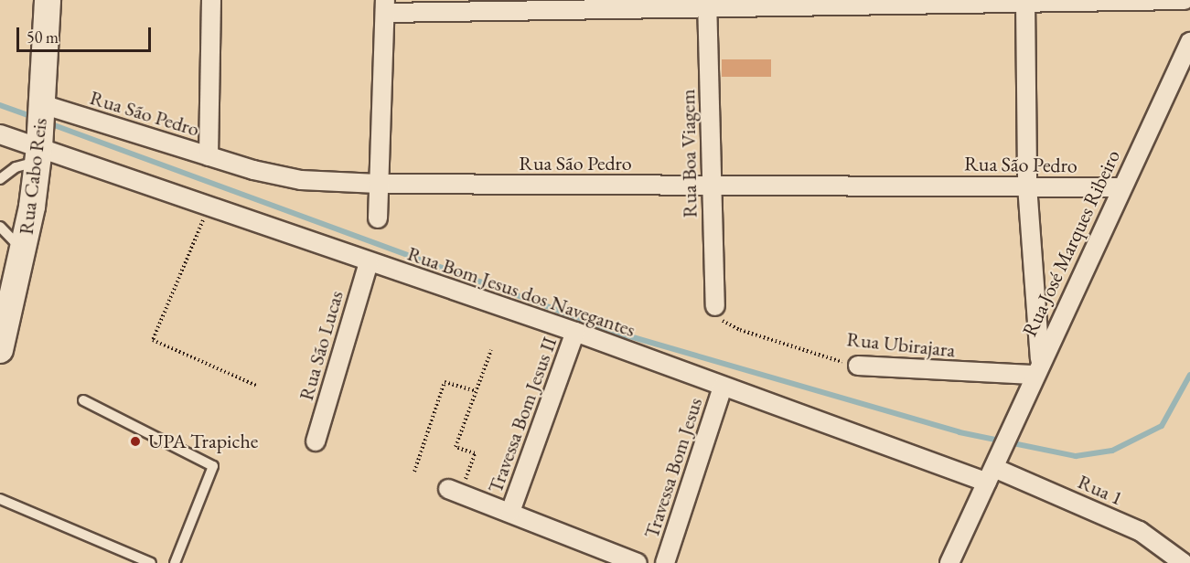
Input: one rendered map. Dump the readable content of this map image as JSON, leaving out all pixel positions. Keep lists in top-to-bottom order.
{
  "streets": {
    "main road": ["Rua Cabo Reis"],
    "street": [
      "Rua São Pedro",
      "Rua Boa Viagem",
      "Rua José Marques Ribeiro",
      "Rua Bom Jesus dos Navegantes",
      "Rua Ubirajara",
      "Rua São Lucas",
      "Travessa Bom Jesus II",
      "Travessa Bom Jesus",
      "Rua 1"
    ]
  },
  "crossings": [
    ["Rua São Pedro", "Rua Boa Viagem"],
    ["Rua São Pedro", "Rua Cabo Reis"],
    ["Rua São Pedro", "Rua José Marques Ribeiro"],
    ["Rua Boa Viagem", "Rua Ubirajara"],
    ["Rua Cabo Reis", "Rua Bom Jesus dos Navegantes"],
    ["Rua José Marques Ribeiro", "Rua Bom Jesus dos Navegantes"],
    ["Rua José Marques Ribeiro", "Rua Ubirajara"],
    ["Rua José Marques Ribeiro", "Rua 1"],
    ["Rua Bom Jesus dos Navegantes", "Rua São Lucas"],
    ["Rua Bom Jesus dos Navegantes", "Travessa Bom Jesus II"],
    ["Rua Bom Jesus dos Navegantes", "Travessa Bom Jesus"],
    ["Rua Bom Jesus dos Navegantes", "Rua 1"]
  ],
  "places": ["UPA Trapiche"],
  "scale_bar": "50 m"
}
